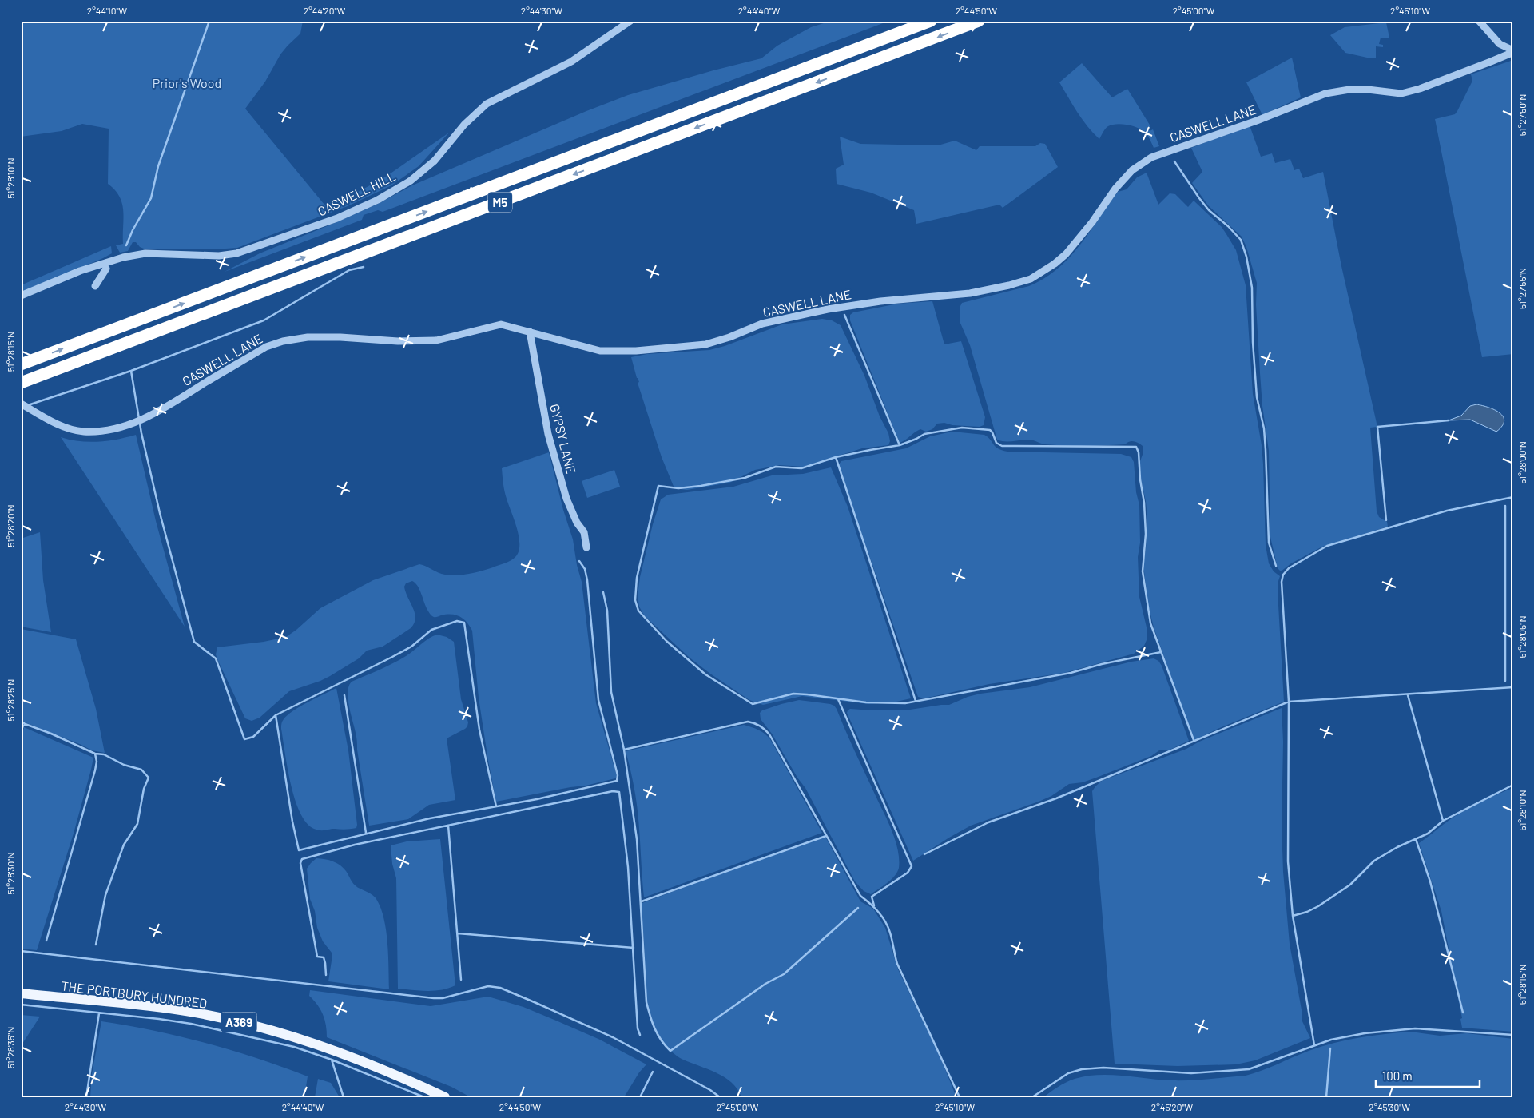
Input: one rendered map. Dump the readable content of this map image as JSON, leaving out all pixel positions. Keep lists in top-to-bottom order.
{
  "streets": {
    "highway": ["M5"],
    "main road": ["THE PORTBURY HUNDRED", "A369"],
    "street": ["CASWELL LANE", "CASWELL HILL", "GYPSY LANE"]
  },
  "crossings": [
    ["CASWELL LANE", "GYPSY LANE"]
  ],
  "parks": ["Prior's Wood"],
  "scale_bar": "100 m",
  "coordinates": [
    "2°44'10\"W",
    "2°44'20\"W",
    "2°44'30\"W",
    "2°44'40\"W",
    "2°44'50\"W",
    "2°45'00\"W",
    "2°45'10\"W",
    "51°27'50\"N",
    "51°28'10\"N",
    "51°27'55\"N",
    "51°28'15\"N",
    "51°28'00\"N",
    "51°28'20\"N",
    "51°28'05\"N",
    "51°28'25\"N",
    "51°28'30\"N",
    "51°28'35\"N",
    "2°45'20\"W",
    "2°45'30\"W"
  ]
}
